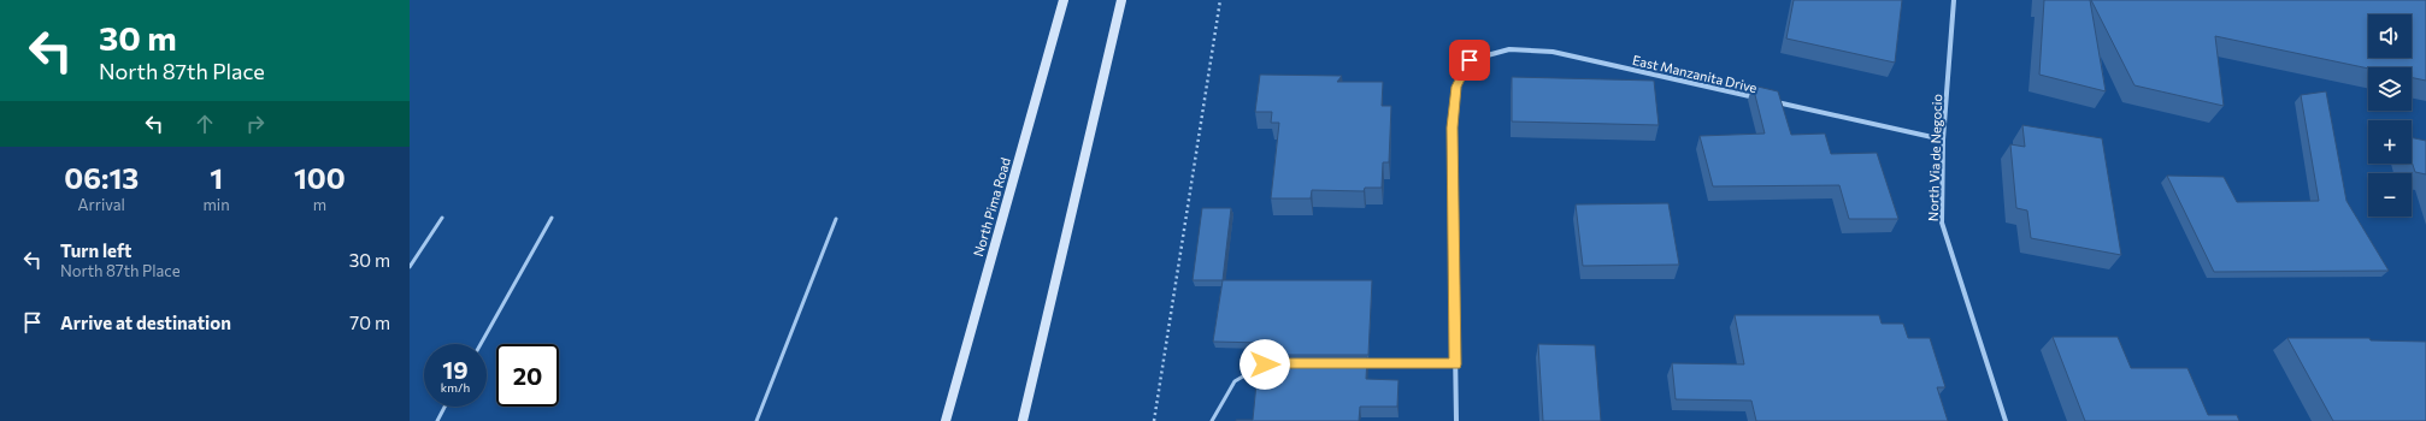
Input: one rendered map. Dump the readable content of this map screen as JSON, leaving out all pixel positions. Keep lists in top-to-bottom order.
{
  "streets": {
    "main road": ["North Pima Road"],
    "street": ["East Manzanita Drive", "North Via de Negocio"]
  },
  "crossings": [
    ["East Manzanita Drive", "North Via de Negocio"]
  ],
  "page": {
    "turn": ["30 m", "North 87th Place"],
    "map_buttons": ["+", "−"],
    "eta": [
      "06:13",
      "Arrival",
      "1",
      "min",
      "100",
      "m"
    ],
    "list": [
      {
        "name": "Turn left",
        "note": "North 87th Place",
        "value": "30 m"
      },
      {
        "name": "Arrive at destination",
        "value": "70 m"
      }
    ],
    "speed": "19 km/h",
    "limit": "20"
  }
}
